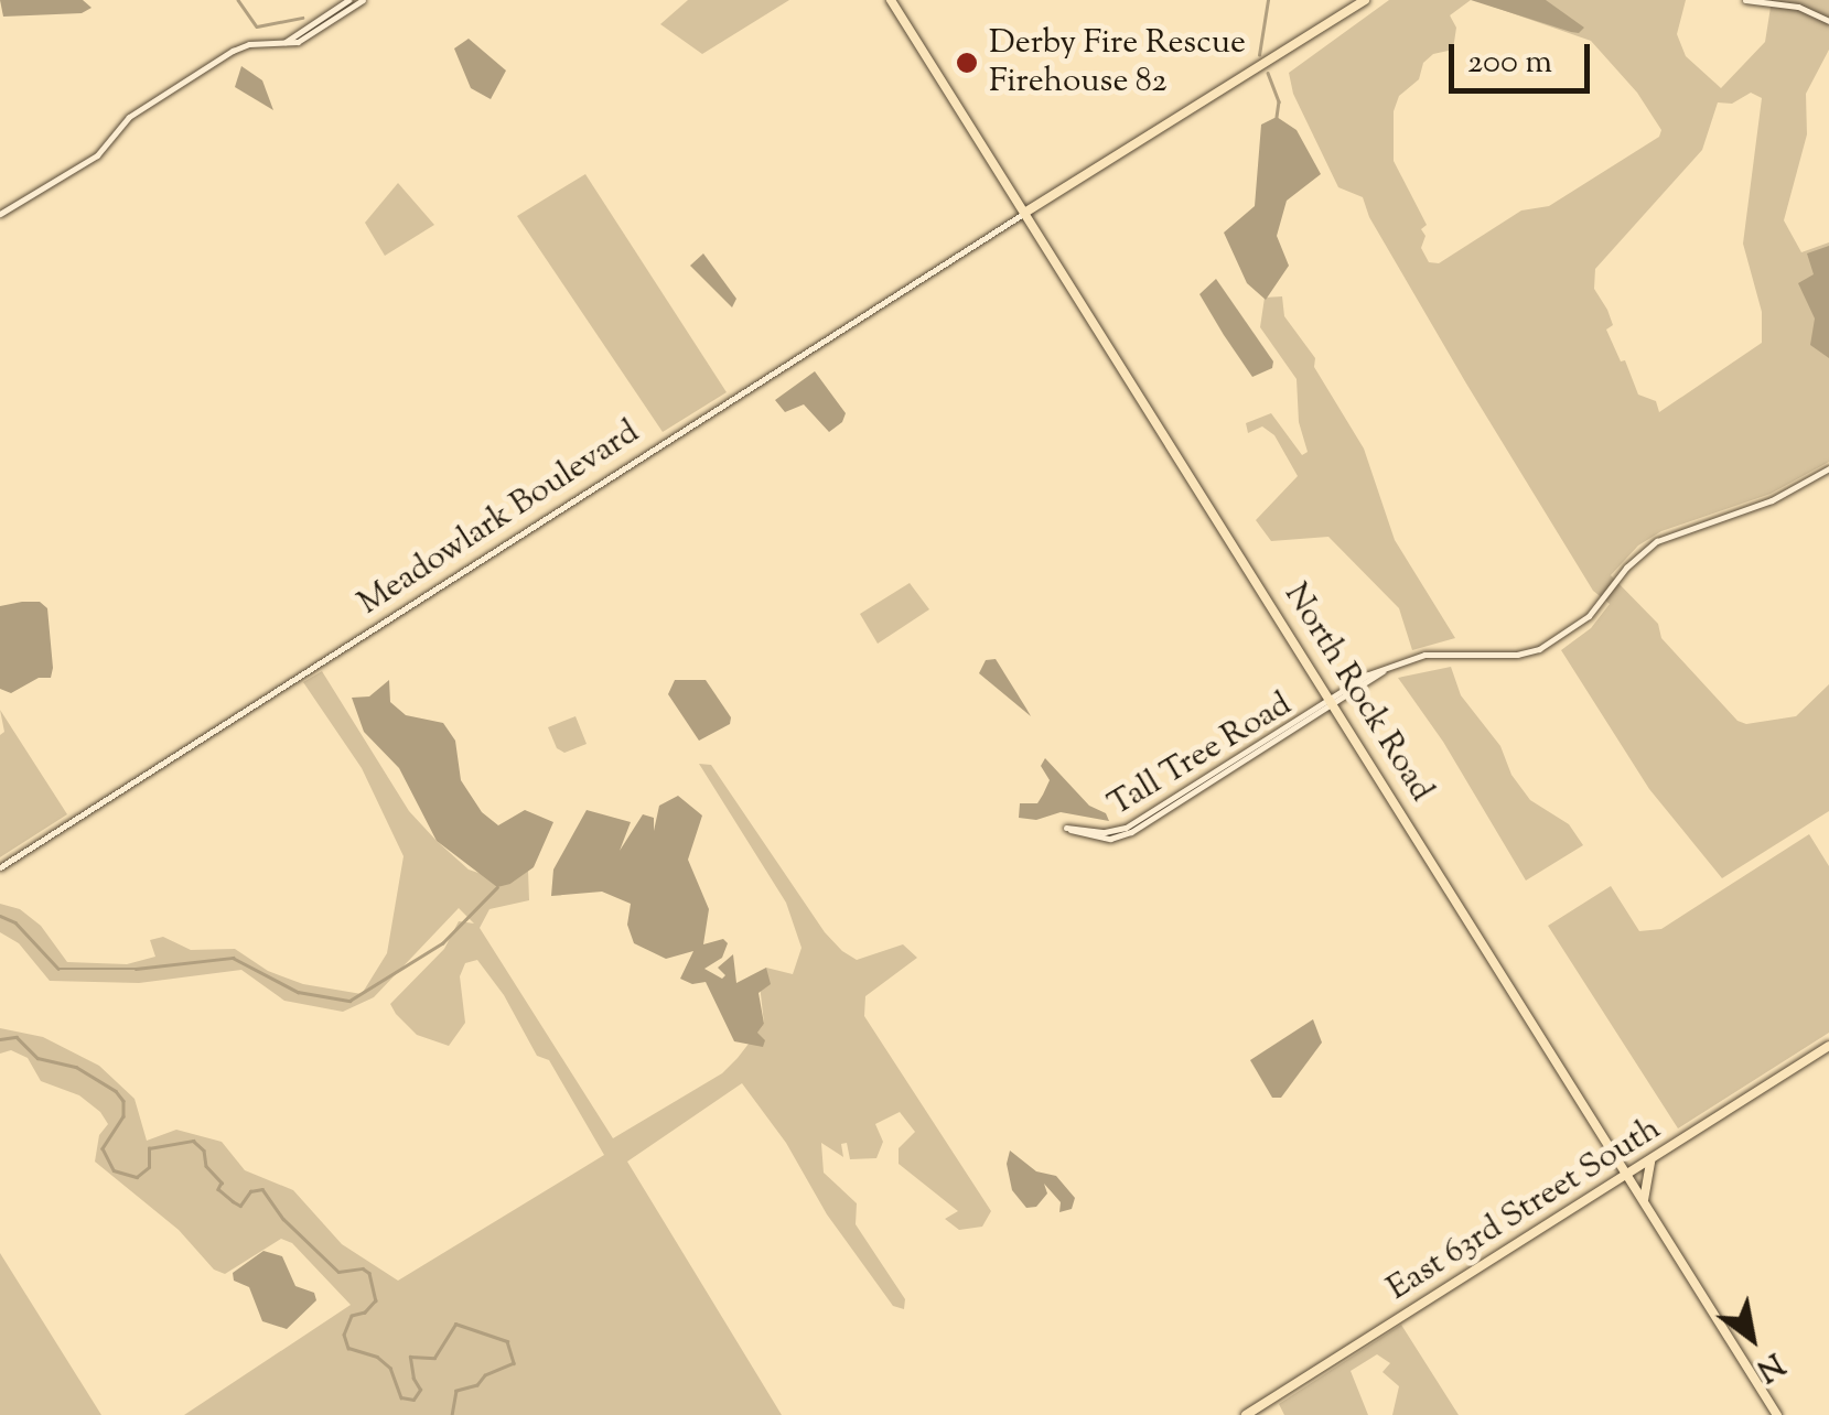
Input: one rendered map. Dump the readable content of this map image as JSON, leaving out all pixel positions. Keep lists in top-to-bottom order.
{
  "streets": {
    "main road": ["North Rock Road", "East 63rd Street South"],
    "street": ["Meadowlark Boulevard", "Tall Tree Road"]
  },
  "crossings": [
    ["Meadowlark Boulevard", "North Rock Road"],
    ["North Rock Road", "Tall Tree Road"],
    ["North Rock Road", "East 63rd Street South"]
  ],
  "places": ["Derby Fire Rescue Firehouse 82"],
  "scale_bar": "200 m",
  "north": "bottom right"
}
